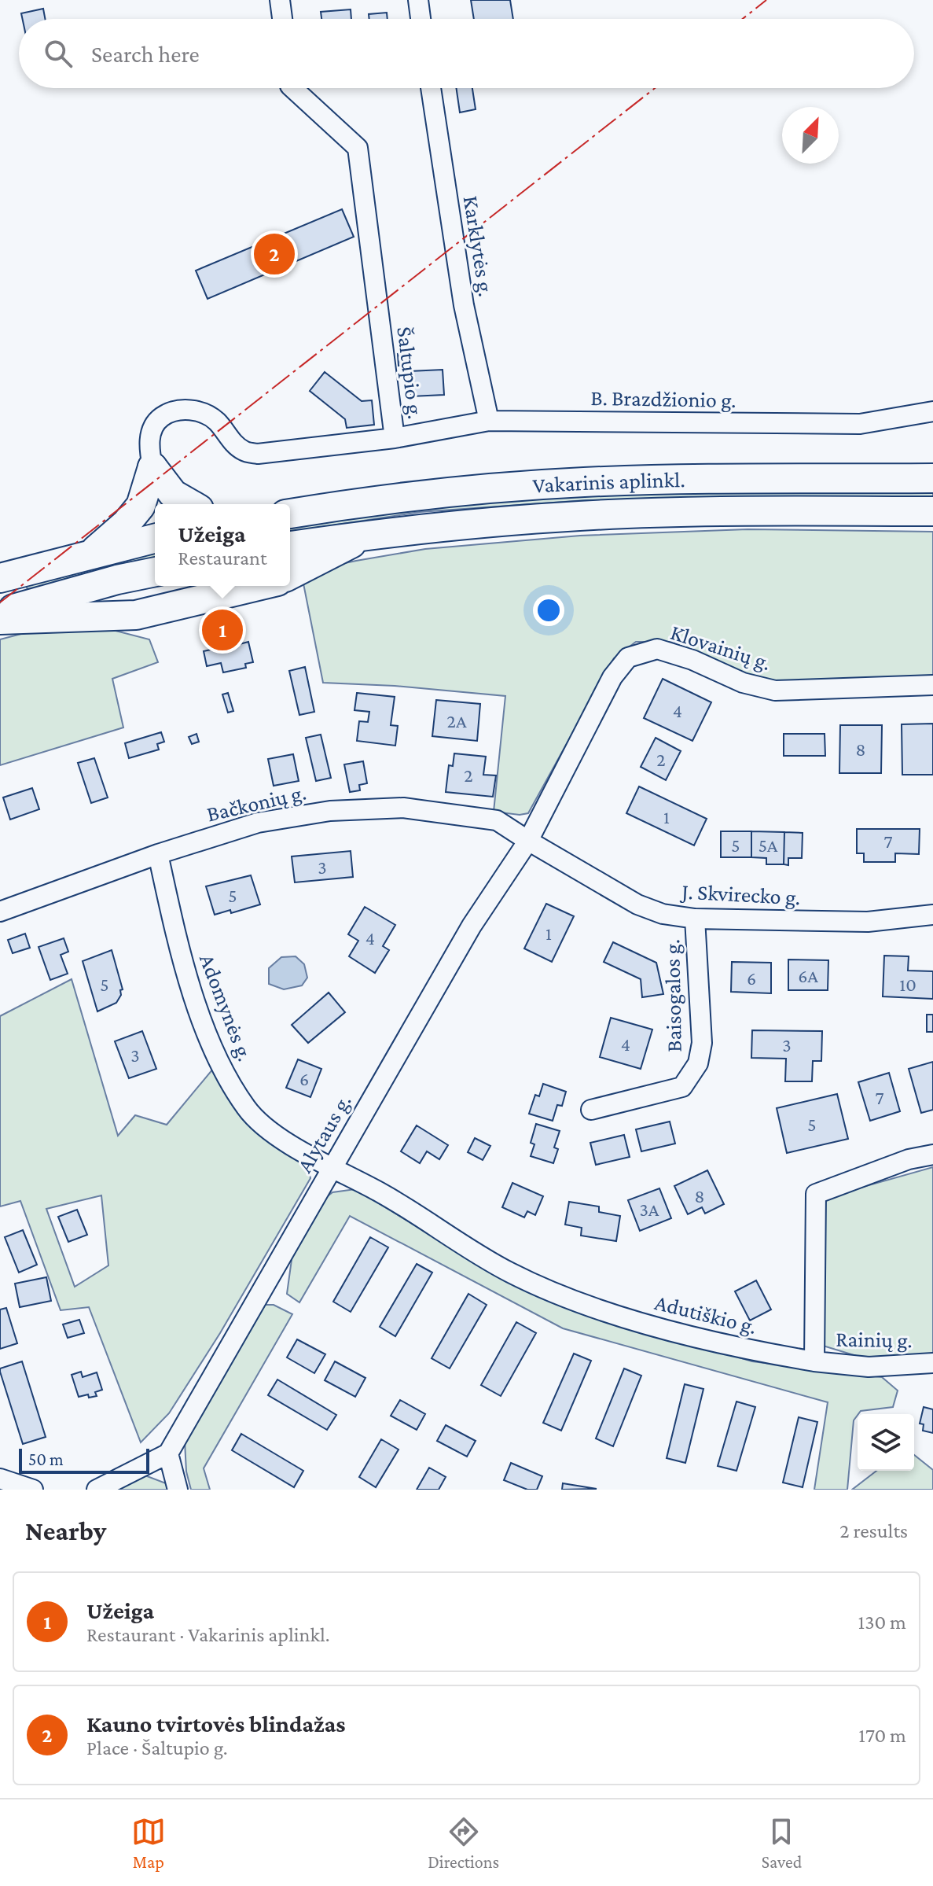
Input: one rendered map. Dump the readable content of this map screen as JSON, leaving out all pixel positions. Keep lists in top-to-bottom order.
{
  "streets": {
    "highway": ["Vakarinis aplinkl."],
    "street": [
      "Karklytės g.",
      "Šaltupio g.",
      "B. Brazdžionio g.",
      "Klovainių g.",
      "Bačkonių g.",
      "J. Skvirecko g.",
      "Baisogalos g.",
      "Adomynės g.",
      "Alytaus g.",
      "Adutiškio g.",
      "Rainių g."
    ]
  },
  "crossings": [
    ["Karklytės g.", "B. Brazdžionio g."],
    ["Šaltupio g.", "B. Brazdžionio g."],
    ["Klovainių g.", "Bačkonių g."],
    ["Klovainių g.", "J. Skvirecko g."],
    ["Klovainių g.", "Alytaus g."],
    ["Bačkonių g.", "J. Skvirecko g."],
    ["Bačkonių g.", "Adomynės g."],
    ["Bačkonių g.", "Alytaus g."],
    ["J. Skvirecko g.", "Baisogalos g."],
    ["J. Skvirecko g.", "Alytaus g."],
    ["Adomynės g.", "Alytaus g."],
    ["Adomynės g.", "Adutiškio g."],
    ["Alytaus g.", "Adutiškio g."],
    ["Adutiškio g.", "Rainių g."]
  ],
  "house_numbers": [
    "4",
    "2A",
    "8",
    "2",
    "2",
    "1",
    "7",
    "5",
    "5A",
    "3",
    "5",
    "1",
    "4",
    "6A",
    "6",
    "5",
    "10",
    "4",
    "3",
    "3",
    "6",
    "7",
    "5",
    "8",
    "3A"
  ],
  "scale_bar": "50 m",
  "north": "top right",
  "page": {
    "search": "Search here",
    "pins": ["2", "1"],
    "popup": ["Užeiga", "Restaurant"],
    "scale": "50 m",
    "heading": ["Nearby", "2 results"],
    "list": [
      {
        "mark": "1",
        "name": "Užeiga",
        "note": "Restaurant · Vakarinis aplinkl.",
        "value": "130 m"
      },
      {
        "mark": "2",
        "name": "Kauno tvirtovės blindažas",
        "note": "Place · Šaltupio g.",
        "value": "170 m"
      }
    ],
    "nav": ["Map", "Directions", "Saved"]
  }
}
